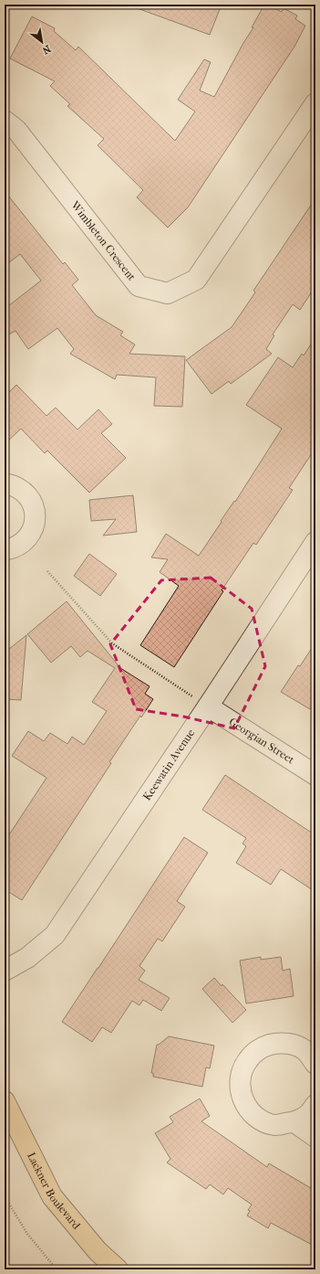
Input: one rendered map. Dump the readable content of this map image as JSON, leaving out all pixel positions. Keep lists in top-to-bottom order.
{
  "streets": {
    "main road": ["Lackner Boulevard"],
    "street": ["Wimbleton Crescent", "Georgian Street", "Keewatin Avenue"]
  },
  "crossings": [
    ["Georgian Street", "Keewatin Avenue"]
  ],
  "north": "bottom right"
}
